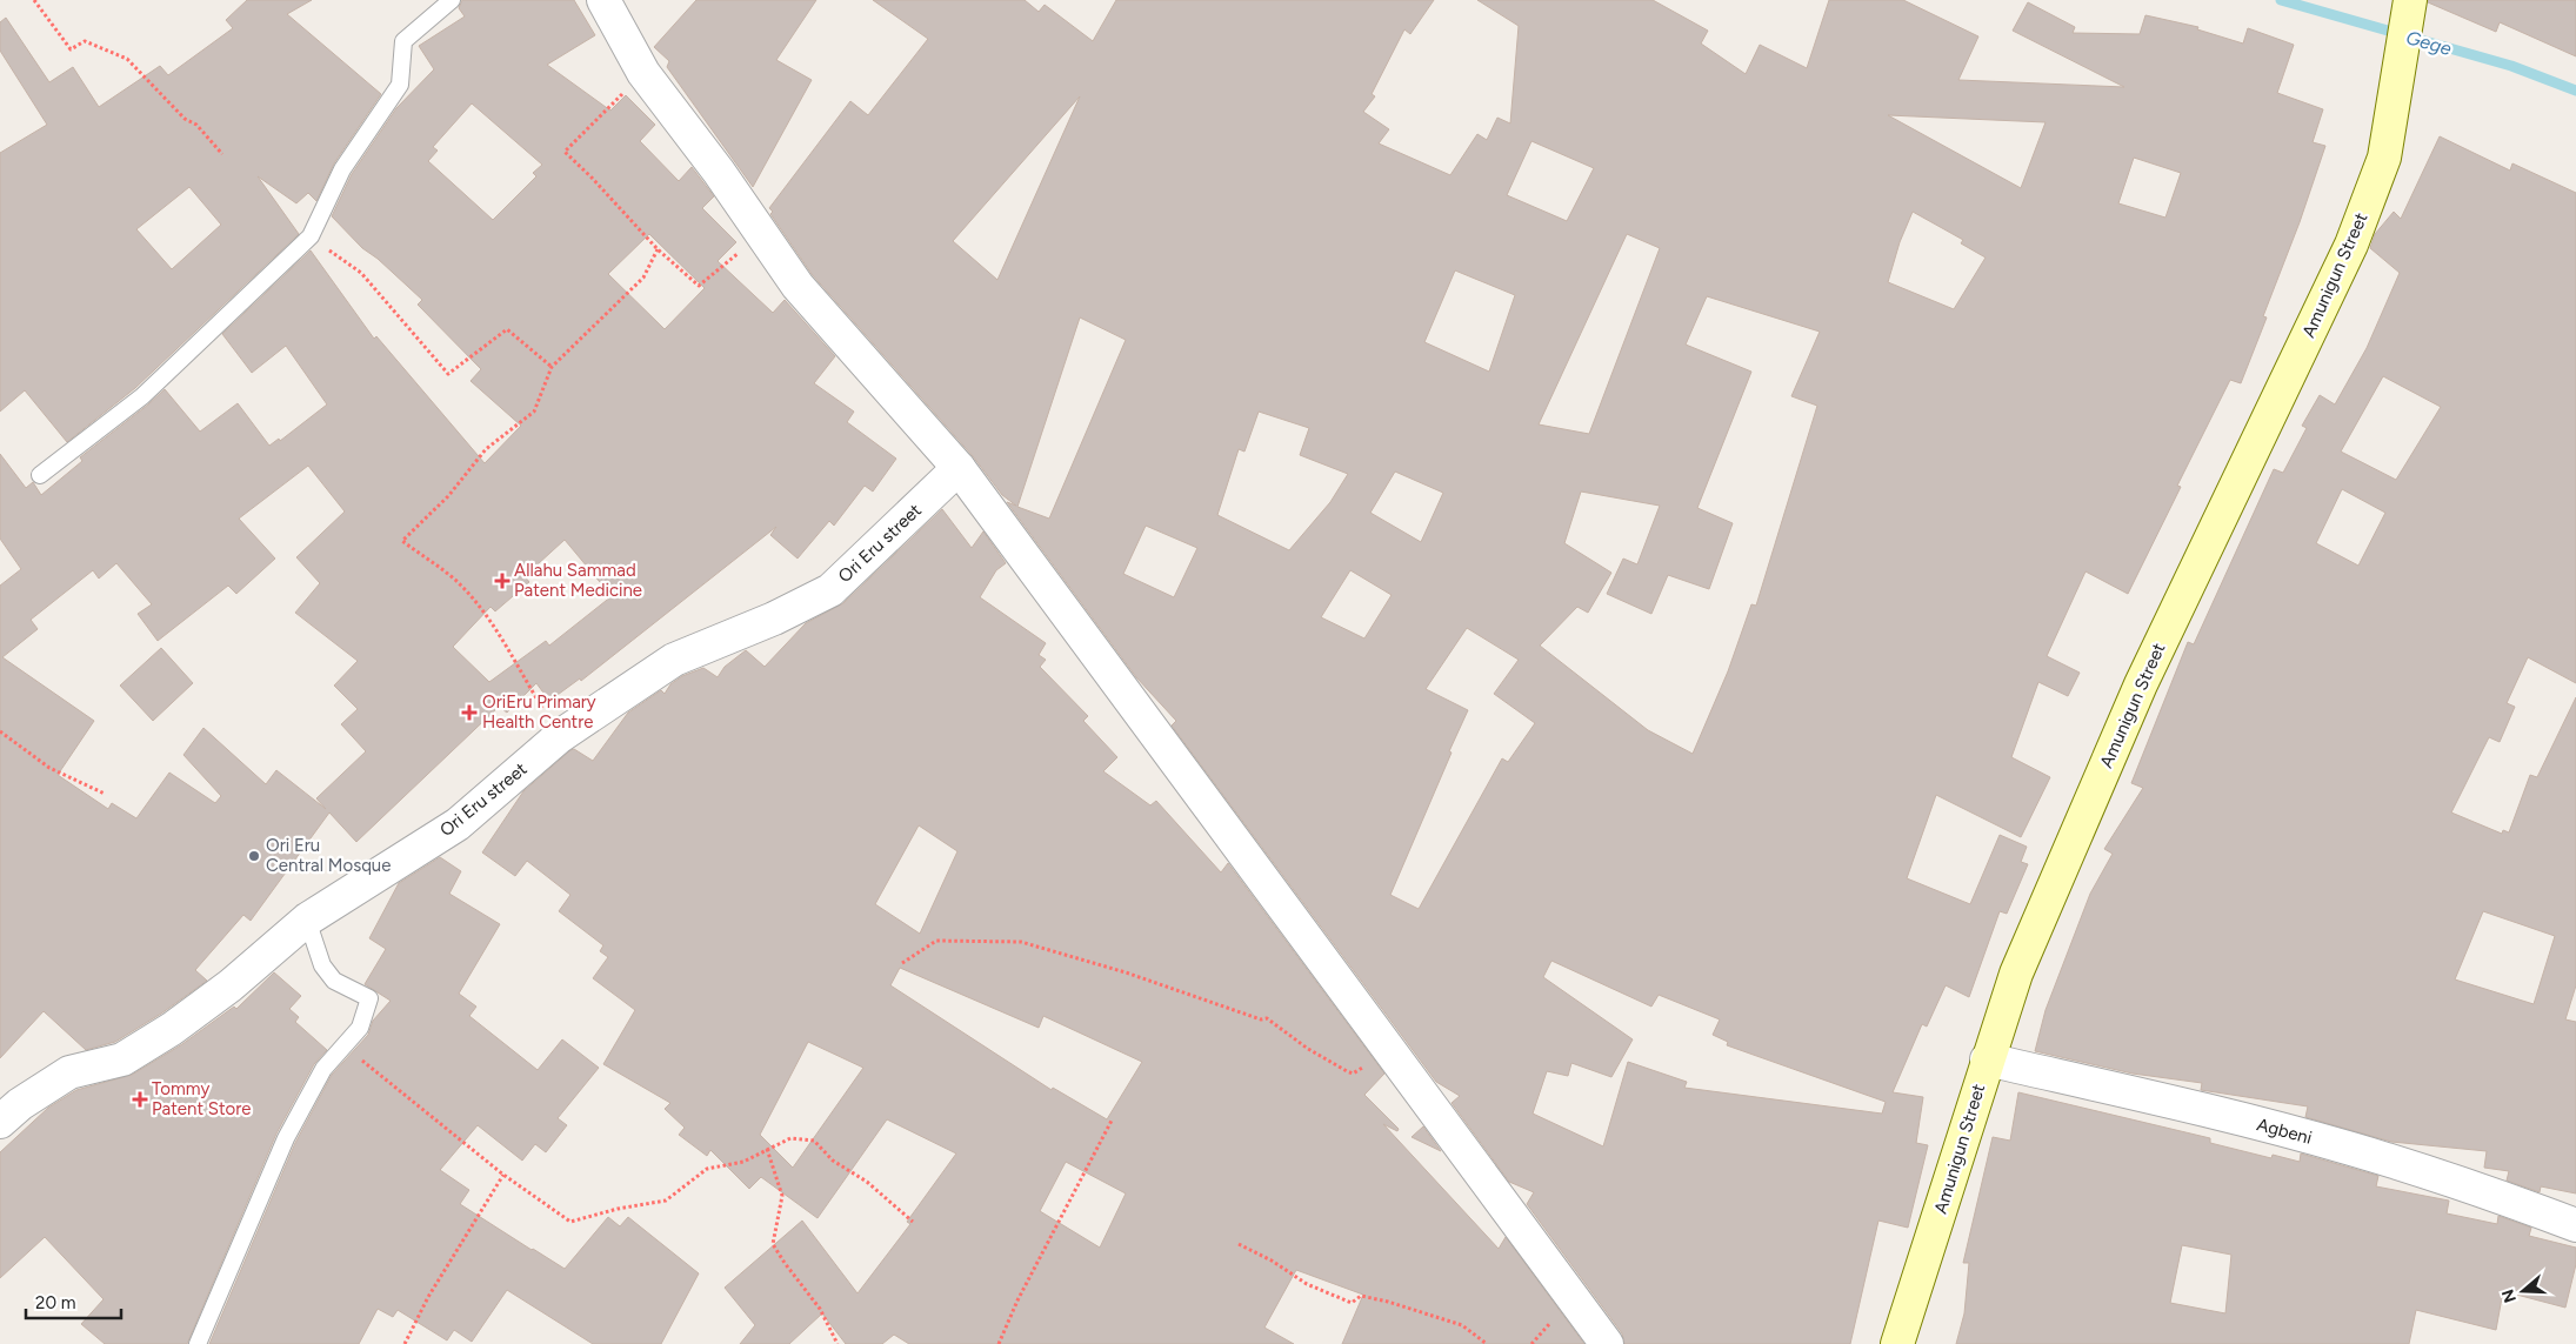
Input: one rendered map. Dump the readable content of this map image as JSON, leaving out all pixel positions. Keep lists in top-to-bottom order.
{
  "streets": {
    "main road": ["Amunigun Street"],
    "street": ["Ori Eru street", "Agbeni"]
  },
  "crossings": [
    ["Amunigun Street", "Agbeni"]
  ],
  "water": ["Gege"],
  "places": {
    "health": ["Allahu Sammad Patent Medicine", "OriEru Primary Health Centre", "Tommy Patent Store"],
    "other": ["Ori Eru Central Mosque"]
  },
  "scale_bar": "20 m",
  "north": "left"
}
